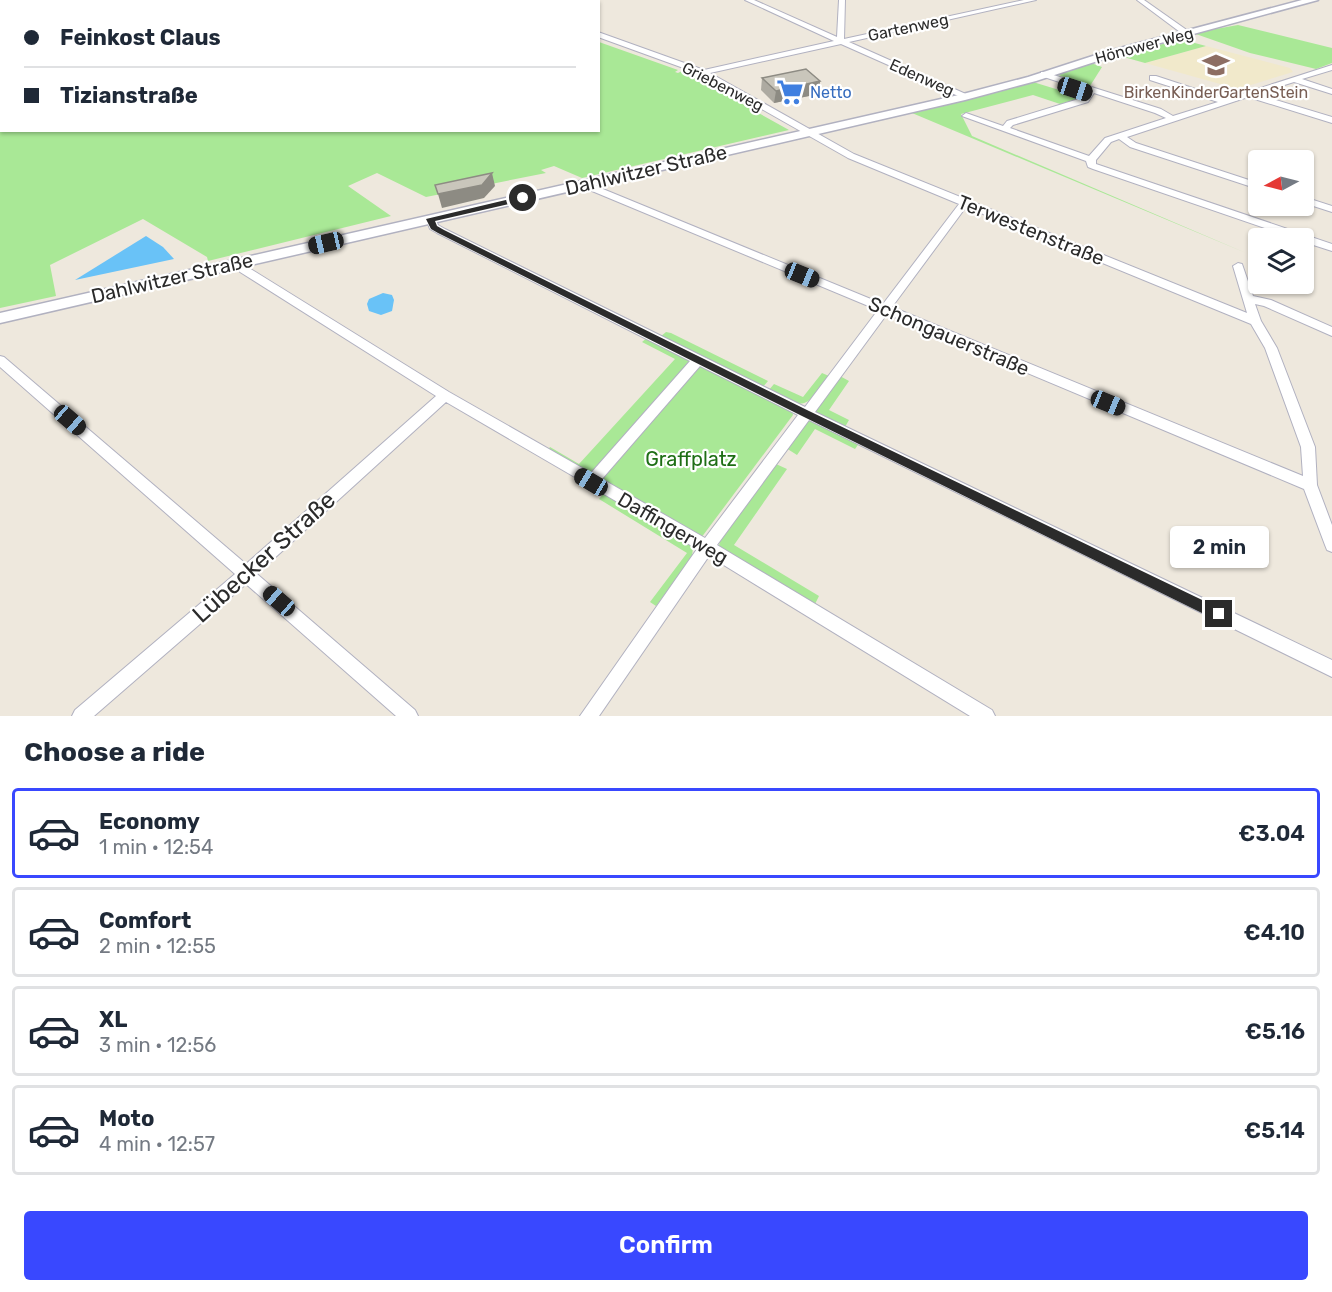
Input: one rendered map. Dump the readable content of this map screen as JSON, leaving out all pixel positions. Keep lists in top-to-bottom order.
{
  "streets": {
    "main road": ["Hönower Weg", "Dahlwitzer Straße"],
    "street": [
      "Gartenweg",
      "Edenweg",
      "Griebenweg",
      "Terwestenstraße",
      "Schongauerstraße",
      "Daffingerweg",
      "Lübecker Straße"
    ]
  },
  "crossings": [
    ["Gartenweg", "Edenweg"],
    ["Gartenweg", "Griebenweg"],
    ["Hönower Weg", "Edenweg"],
    ["Hönower Weg", "Dahlwitzer Straße"],
    ["Griebenweg", "Dahlwitzer Straße"],
    ["Griebenweg", "Terwestenstraße"],
    ["Dahlwitzer Straße", "Terwestenstraße"],
    ["Dahlwitzer Straße", "Schongauerstraße"],
    ["Dahlwitzer Straße", "Daffingerweg"],
    ["Daffingerweg", "Lübecker Straße"]
  ],
  "parks": ["Graffplatz"],
  "places": {
    "school or university": ["BirkenKinderGartenStein"],
    "supermarket": ["Netto"]
  },
  "north": "left",
  "page": {
    "banner": ["Feinkost Claus", "Tizianstraße"],
    "bubble": "2 min",
    "heading": "Choose a ride",
    "list": [
      {
        "name": "Economy",
        "note": "1 min · 12:54",
        "value": "€3.04"
      },
      {
        "name": "Comfort",
        "note": "2 min · 12:55",
        "value": "€4.10"
      },
      {
        "name": "XL",
        "note": "3 min · 12:56",
        "value": "€5.16"
      },
      {
        "name": "Moto",
        "note": "4 min · 12:57",
        "value": "€5.14"
      }
    ],
    "buttons": "Confirm"
  }
}
